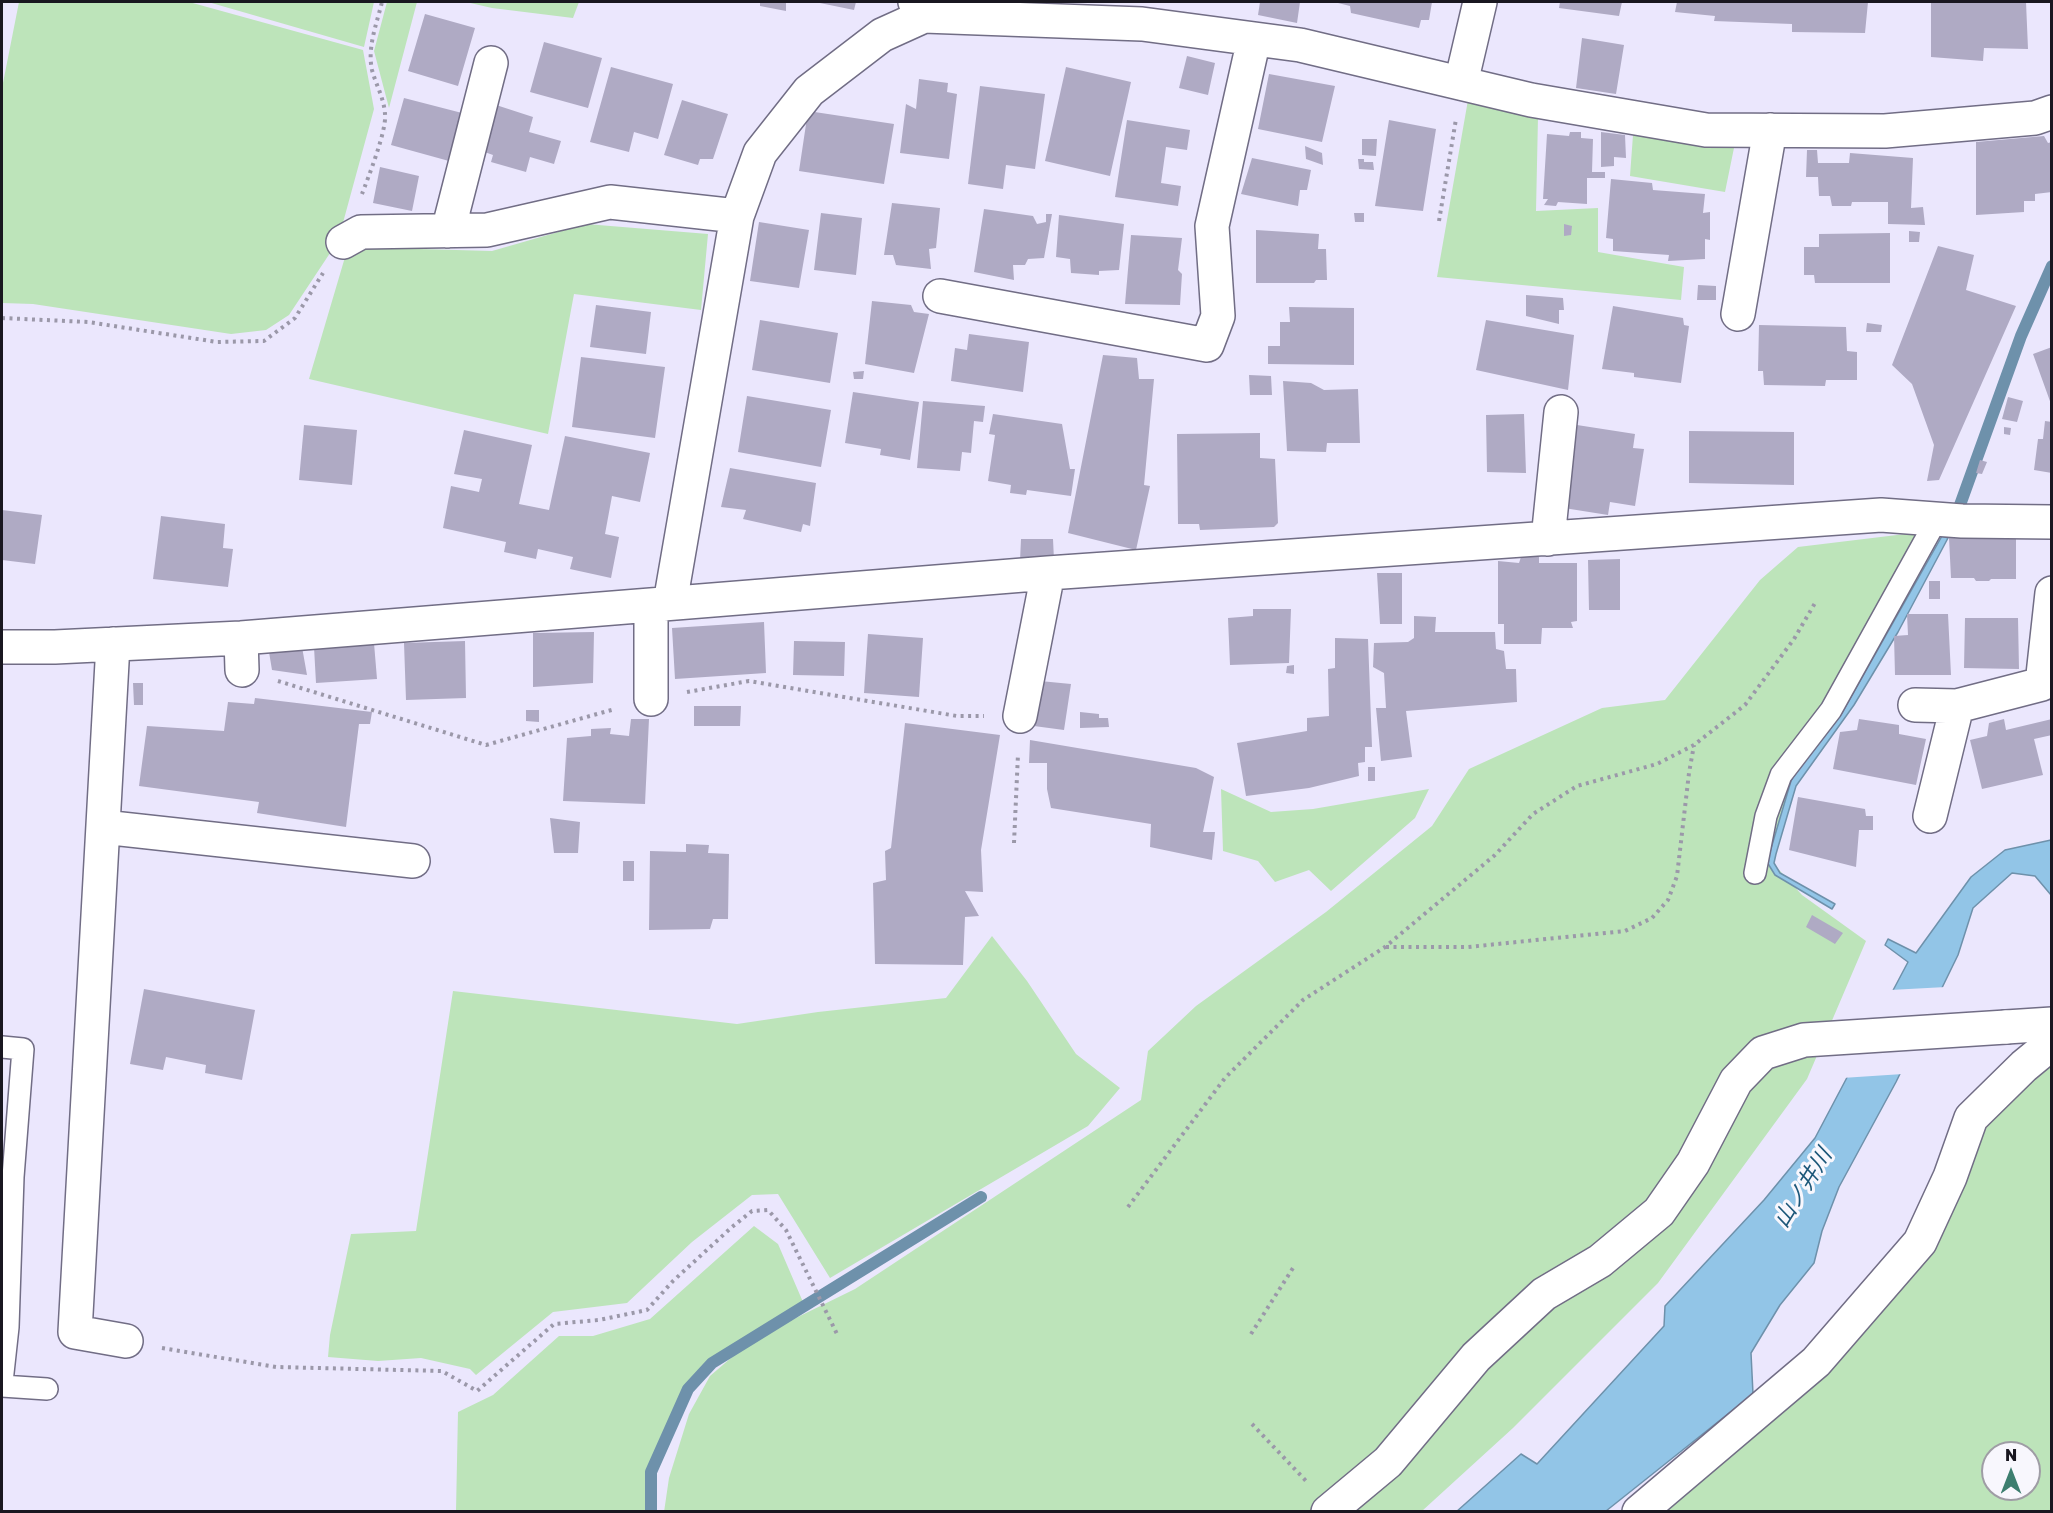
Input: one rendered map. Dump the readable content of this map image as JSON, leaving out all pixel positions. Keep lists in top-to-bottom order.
{
  "water": ["山ノ井川"],
  "north": "top"
}
